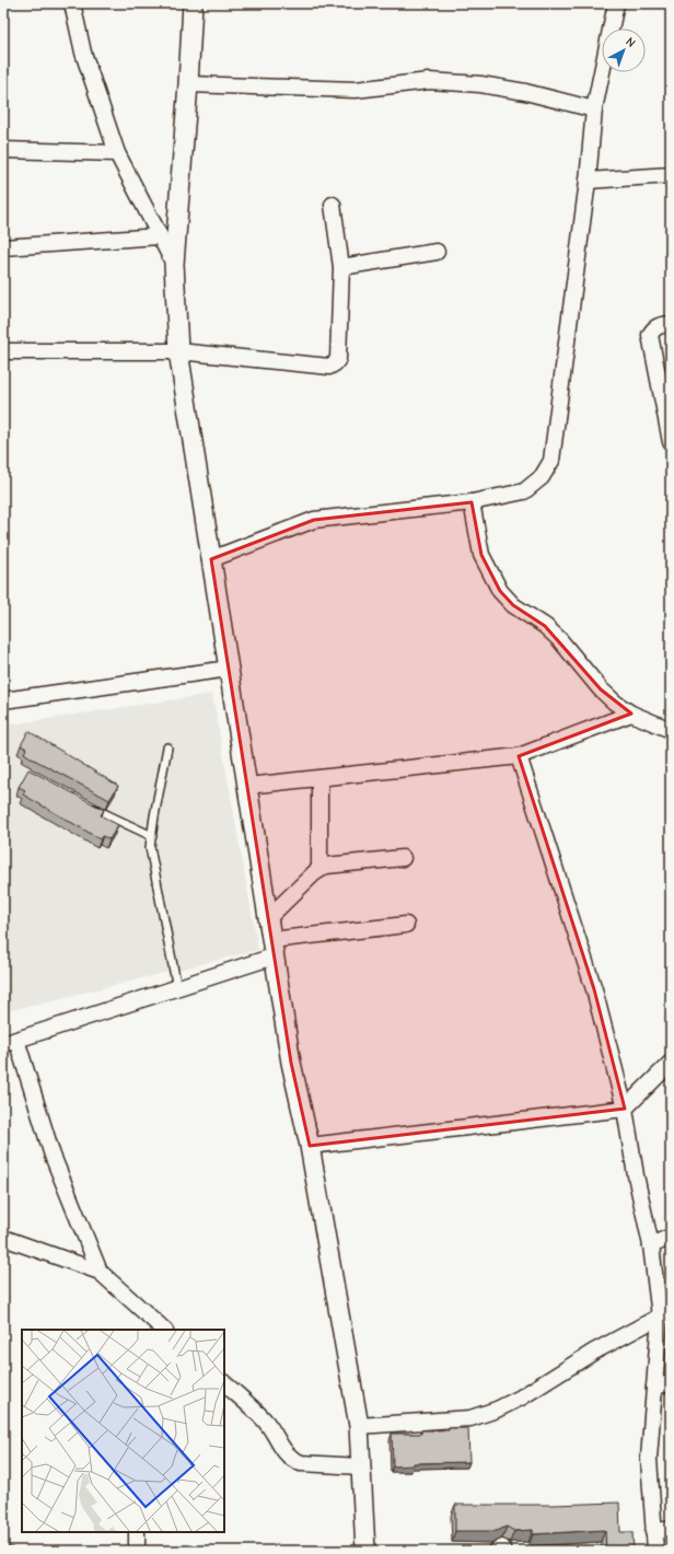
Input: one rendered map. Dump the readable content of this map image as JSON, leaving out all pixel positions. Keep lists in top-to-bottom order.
{
  "north": "top right"
}
